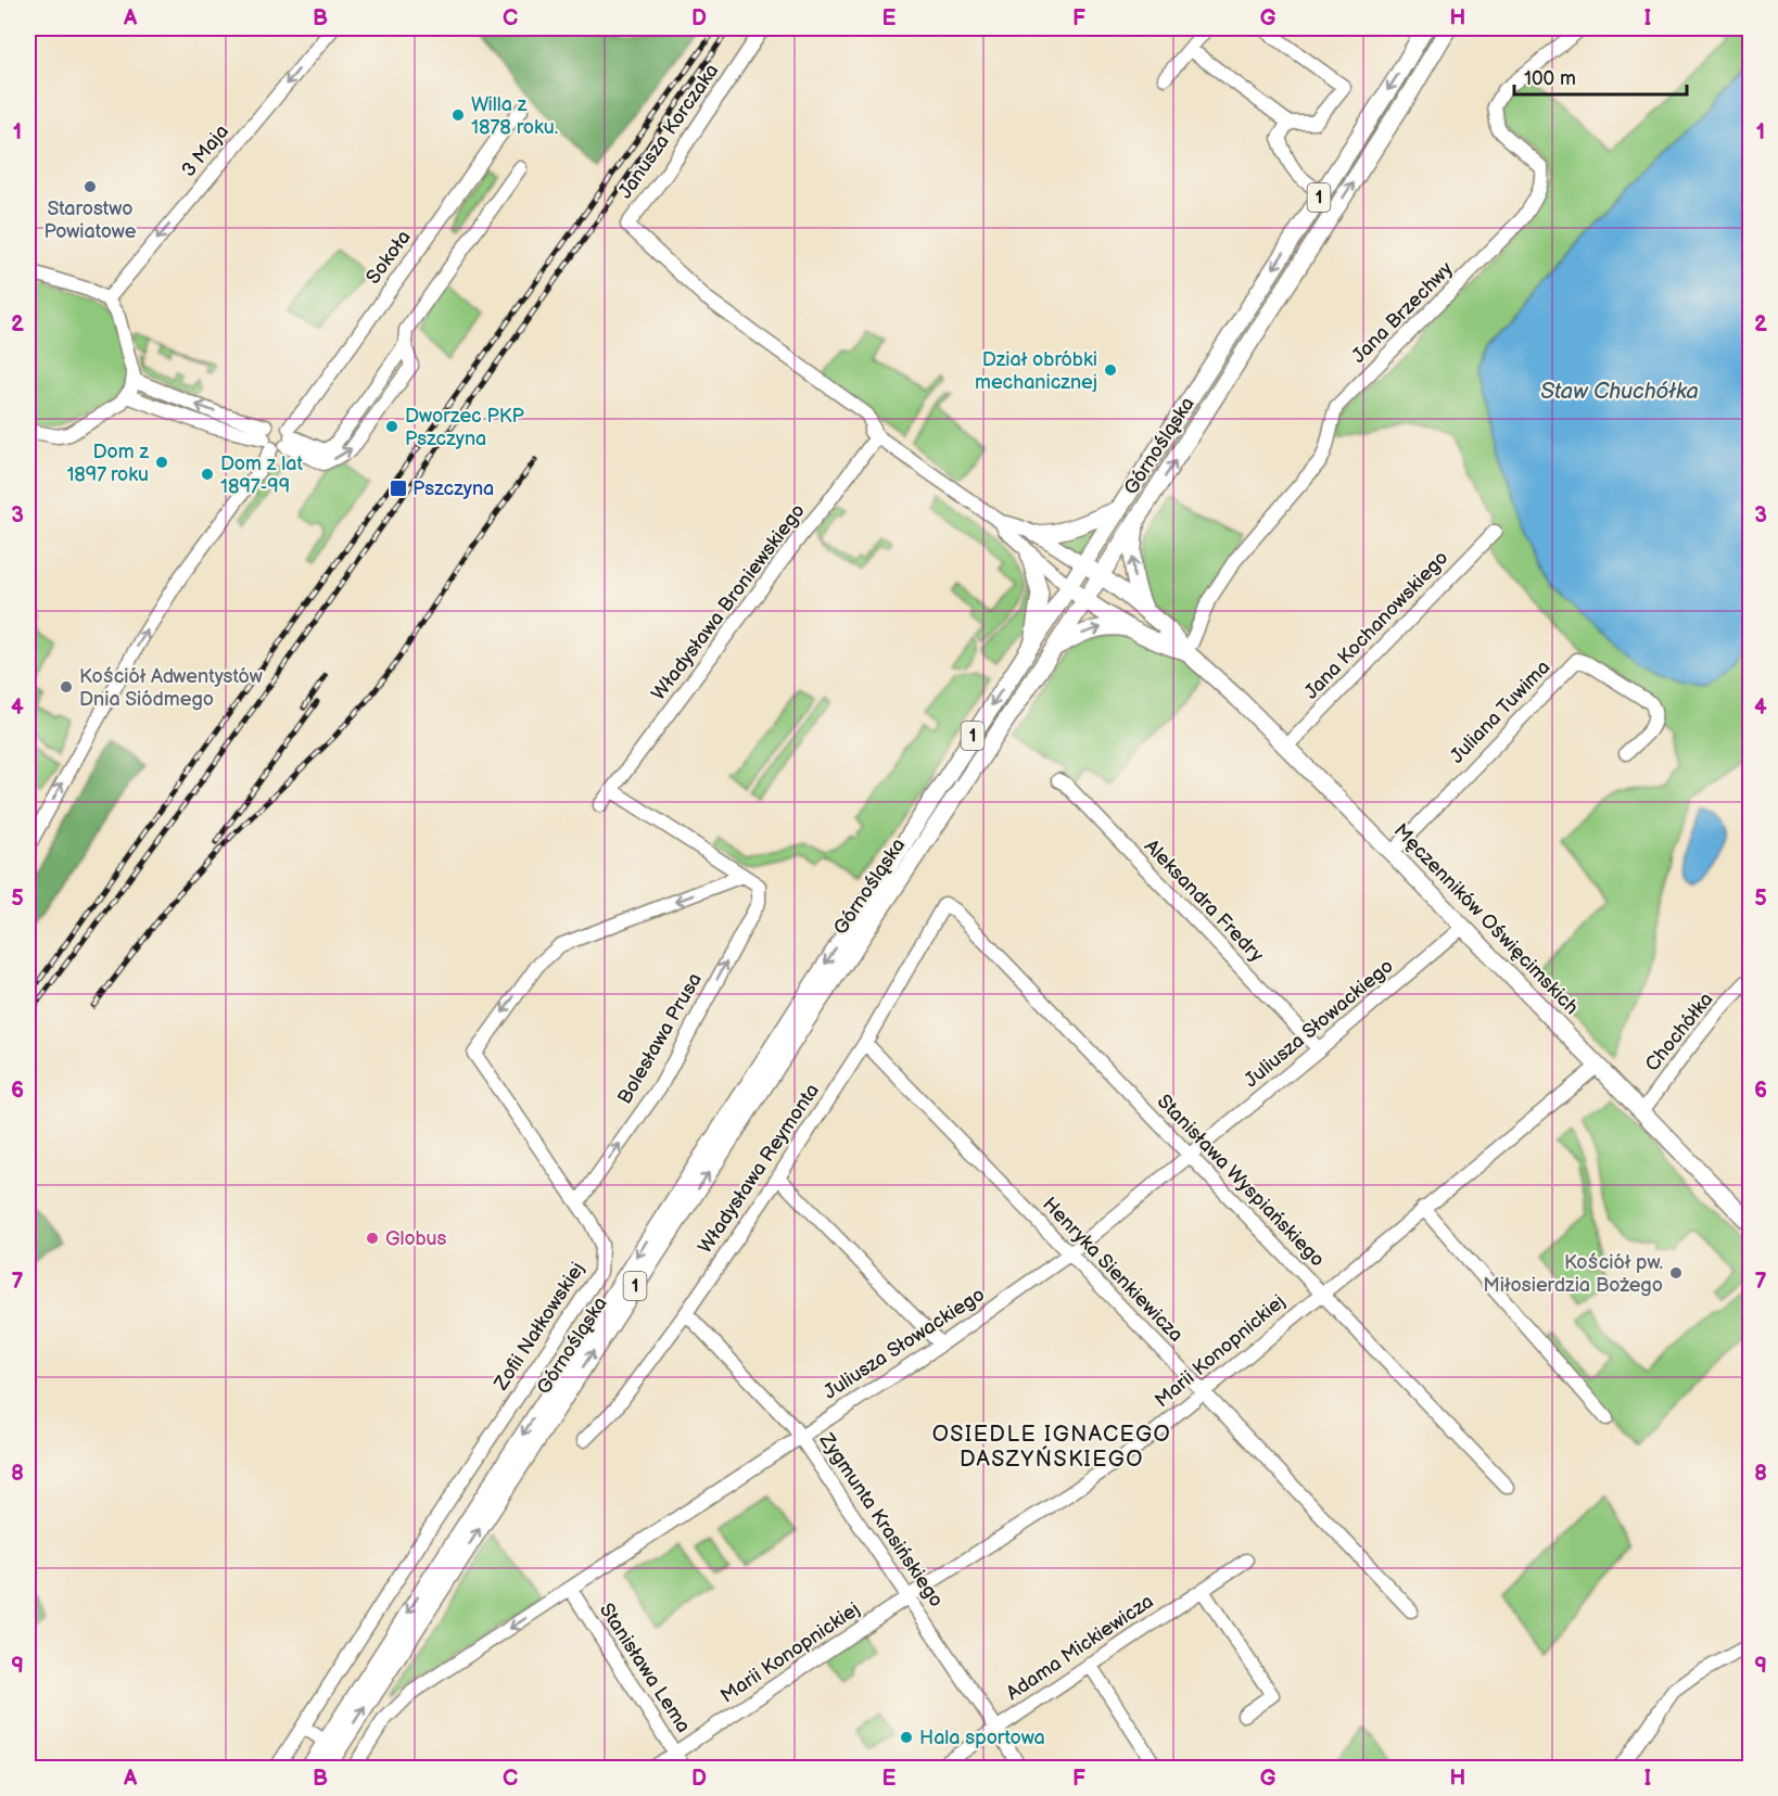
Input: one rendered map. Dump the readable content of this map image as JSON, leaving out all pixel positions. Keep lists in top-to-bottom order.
{
  "streets": {
    "main road": ["1", "Górnośląska", "Męczenników Oświęcimskich"],
    "street": [
      "Janusza Korczaka",
      "3 Maja",
      "Sokoła",
      "Jana Brzechwy",
      "Władysława Broniewskiego",
      "Jana Kochanowskiego",
      "Juliana Tuwima",
      "Aleksandra Fredry",
      "Juliusza Słowackiego",
      "Chochółka",
      "Bolesława Prusa",
      "Władysława Reymonta",
      "Stanisława Wyspiańskiego",
      "Henryka Sienkiewicza",
      "Zofii Nałkowskiej",
      "Marii Konopnickiej",
      "Zygmunta Krasińskiego",
      "Adama Mickiewicza",
      "Stanisława Lema"
    ]
  },
  "crossings": [
    ["Janusza Korczaka", "Władysława Broniewskiego"],
    ["Janusza Korczaka", "Męczenników Oświęcimskich"],
    ["Jana Brzechwy", "Męczenników Oświęcimskich"],
    ["Górnośląska", "Męczenników Oświęcimskich"],
    ["Władysława Broniewskiego", "Męczenników Oświęcimskich"],
    ["Jana Kochanowskiego", "Męczenników Oświęcimskich"],
    ["Juliana Tuwima", "Męczenników Oświęcimskich"],
    ["Aleksandra Fredry", "Juliusza Słowackiego"],
    ["Męczenników Oświęcimskich", "Juliusza Słowackiego"],
    ["Męczenników Oświęcimskich", "Chochółka"],
    ["Męczenników Oświęcimskich", "Marii Konopnickiej"],
    ["Juliusza Słowackiego", "Stanisława Wyspiańskiego"],
    ["Juliusza Słowackiego", "Henryka Sienkiewicza"],
    ["Juliusza Słowackiego", "Zygmunta Krasińskiego"],
    ["Juliusza Słowackiego", "Stanisława Lema"],
    ["Bolesława Prusa", "Zofii Nałkowskiej"],
    ["Władysława Reymonta", "Stanisława Wyspiańskiego"],
    ["Władysława Reymonta", "Henryka Sienkiewicza"],
    ["Władysława Reymonta", "Zygmunta Krasińskiego"],
    ["Stanisława Wyspiańskiego", "Marii Konopnickiej"],
    ["Henryka Sienkiewicza", "Marii Konopnickiej"],
    ["Marii Konopnickiej", "Zygmunta Krasińskiego"],
    ["Marii Konopnickiej", "Stanisława Lema"],
    ["Zygmunta Krasińskiego", "Adama Mickiewicza"]
  ],
  "one_way": ["3 Maja", "Bolesława Prusa"],
  "districts": ["OSIEDLE IGNACEGO DASZYŃSKIEGO"],
  "water": ["Staw Chuchółka"],
  "places": {
    "other": [
      "Willa z 1878 roku.",
      "Starostwo Powiatowe",
      "Dział obróbki mechanicznej",
      "Dworzec PKP Pszczyna",
      "Dom z 1897 roku",
      "Dom z lat 1897-99",
      "Kościół Adwentystów Dnia Siódmego",
      "Globus",
      "Kościół pw. Miłosierdzia Bożego",
      "Hala sportowa"
    ],
    "transit": ["Pszczyna"]
  },
  "scale_bar": "100 m",
  "grid": {
    "columns": [
      "A",
      "B",
      "C",
      "D",
      "E",
      "F",
      "G",
      "H",
      "I"
    ],
    "rows": [
      "1",
      "2",
      "3",
      "4",
      "5",
      "6",
      "7",
      "8",
      "9"
    ]
  }
}
